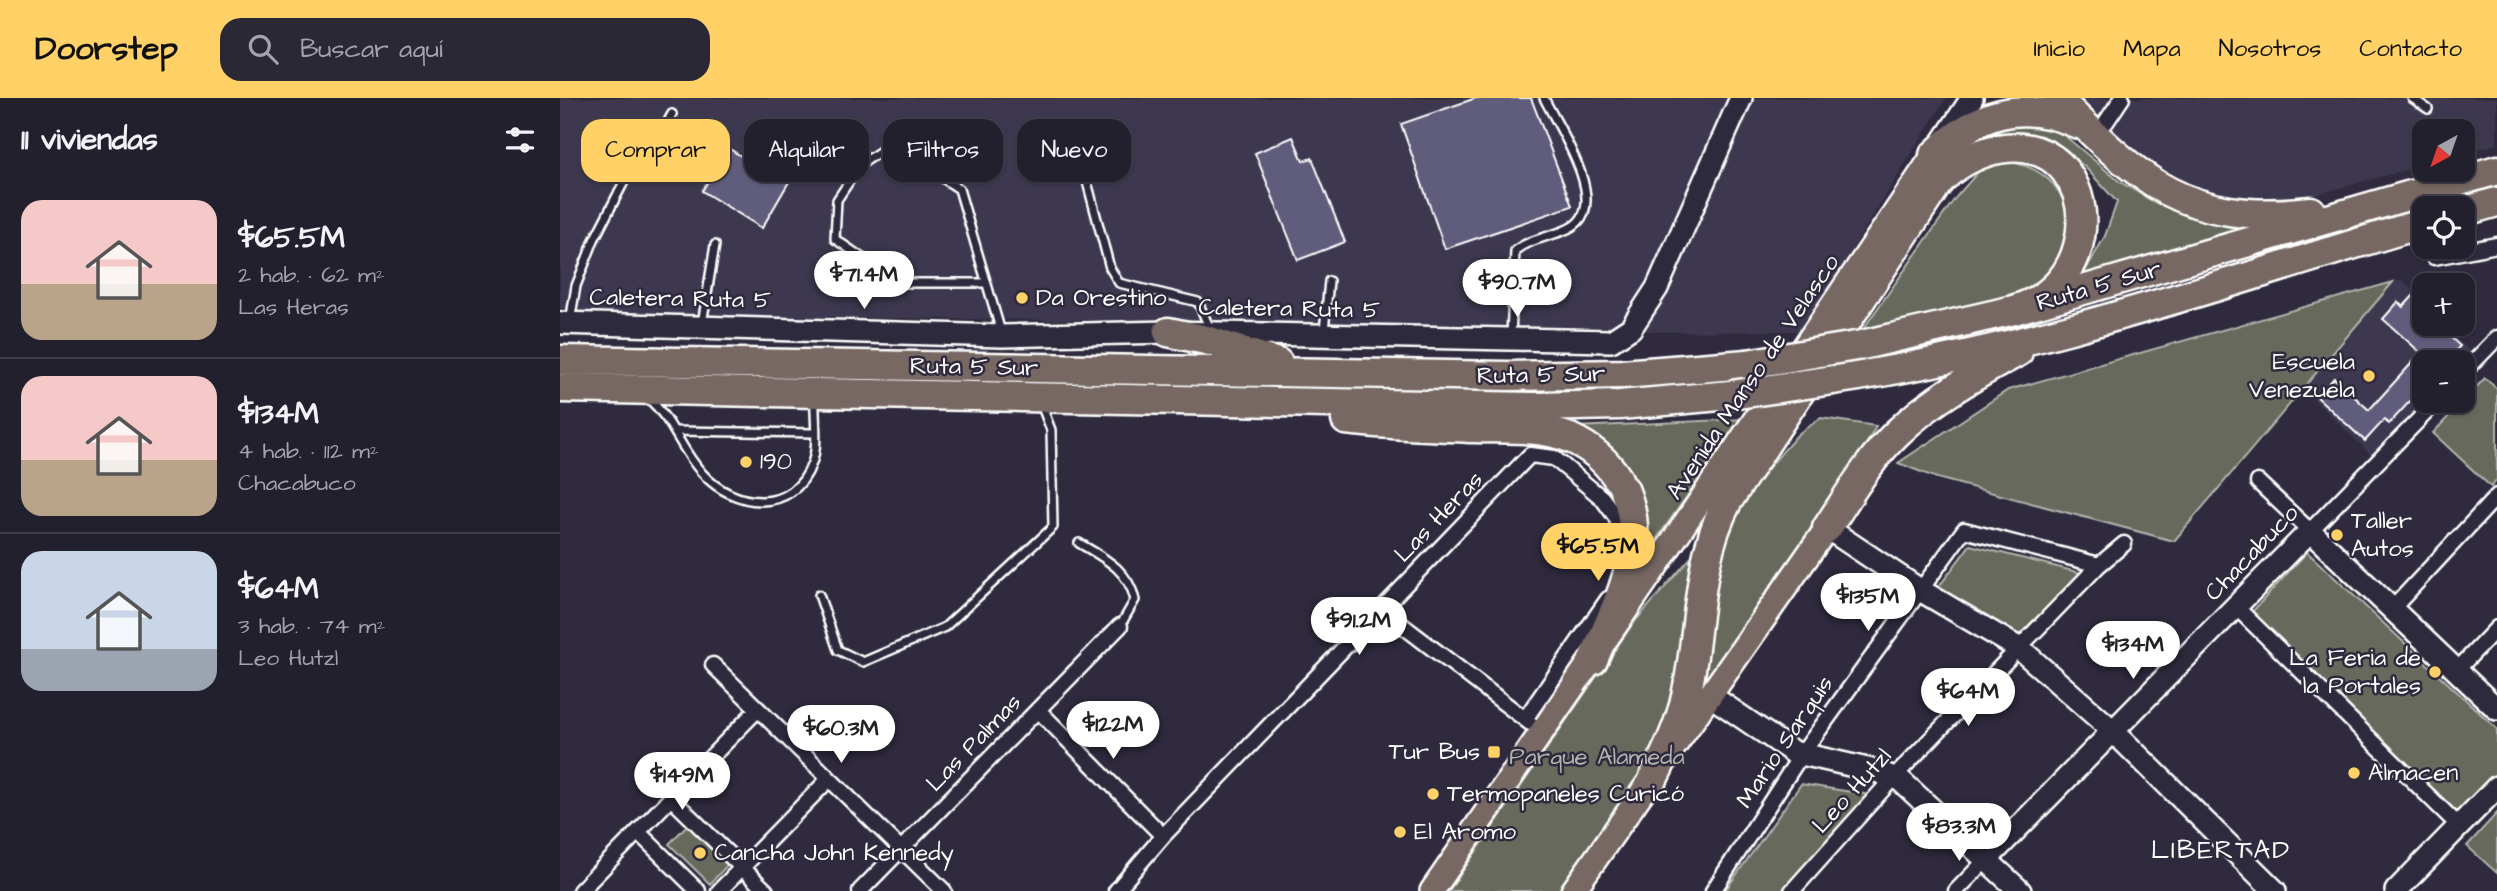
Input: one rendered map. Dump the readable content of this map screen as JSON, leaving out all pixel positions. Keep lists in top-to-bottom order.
{
  "streets": {
    "highway": ["Ruta 5 Sur"],
    "main road": ["Caletera Ruta 5", "Avenida Manso de Velasco", "Chacabuco"],
    "street": [
      "Las Heras",
      "Mario Sarquis",
      "Las Palmas",
      "Leo Hutzl"
    ]
  },
  "crossings": [
    ["Avenida Manso de Velasco", "Las Heras"],
    ["Mario Sarquis", "Leo Hutzl"]
  ],
  "districts": ["LIBERTAD"],
  "parks": ["Parque Alameda"],
  "places": {
    "other": [
      "Da Orestino",
      "Escuela Venezuela",
      "190",
      "Taller Autos",
      "La Feria de la Portales",
      "Almacen",
      "Termopaneles Curicó",
      "El Aromo",
      "Cancha John Kennedy"
    ],
    "transit": ["Tur Bus"]
  },
  "north": "bottom left",
  "page": {
    "header": "Doorstep",
    "search": "Buscar aquí",
    "nav": [
      "Inicio",
      "Mapa",
      "Nosotros",
      "Contacto"
    ],
    "heading": "11 viviendas",
    "map_buttons": ["+", "−"],
    "chip": [
      "Comprar",
      "Alquilar",
      "Filtros",
      "Nuevo"
    ],
    "list": [
      {
        "name": "$65.5M",
        "note": "2 hab. · 62 m² · Las Heras"
      },
      {
        "name": "$134M",
        "note": "4 hab. · 112 m² · Chacabuco"
      },
      {
        "name": "$64M",
        "note": "3 hab. · 74 m² · Leo Hutzl"
      }
    ],
    "price": [
      "$71.4M",
      "$90.7M",
      "$65.5M",
      "$135M",
      "$91.2M",
      "$134M",
      "$64M",
      "$122M",
      "$60.3M",
      "$149M",
      "$83.3M"
    ]
  }
}
